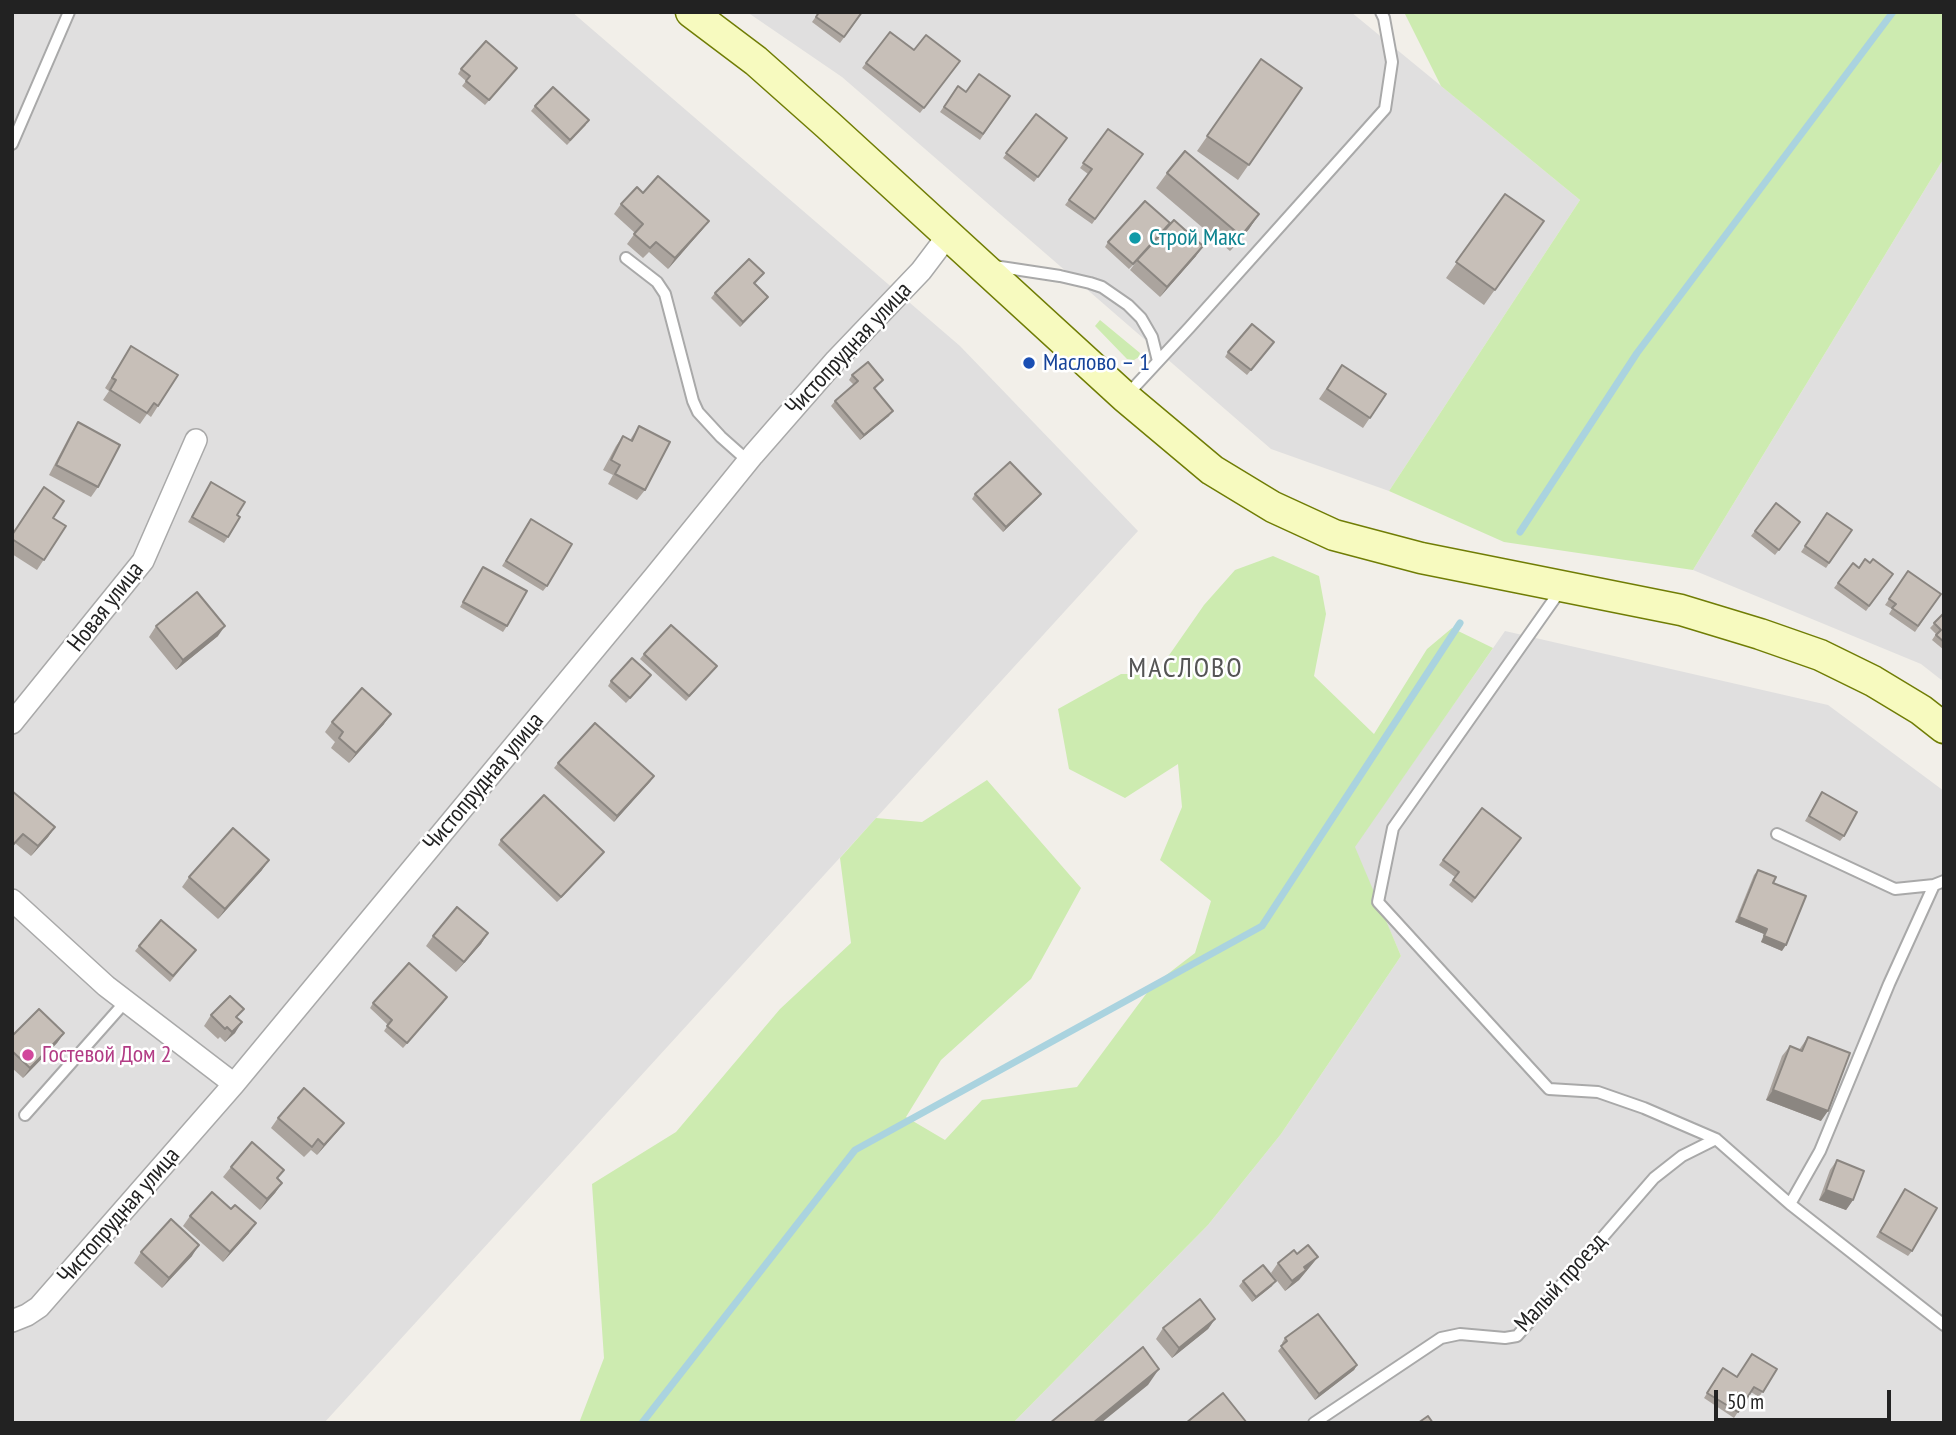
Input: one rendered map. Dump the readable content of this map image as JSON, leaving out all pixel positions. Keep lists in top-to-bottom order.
{
  "streets": {
    "street": ["Чистопрудная улица", "Новая улица"],
    "lane": ["Малый проезд"]
  },
  "districts": ["МАСЛОВО"],
  "places": ["Строй Макс", "Маслово – 1", "Гостевой Дом 2"],
  "scale_bar": "50 m"
}
